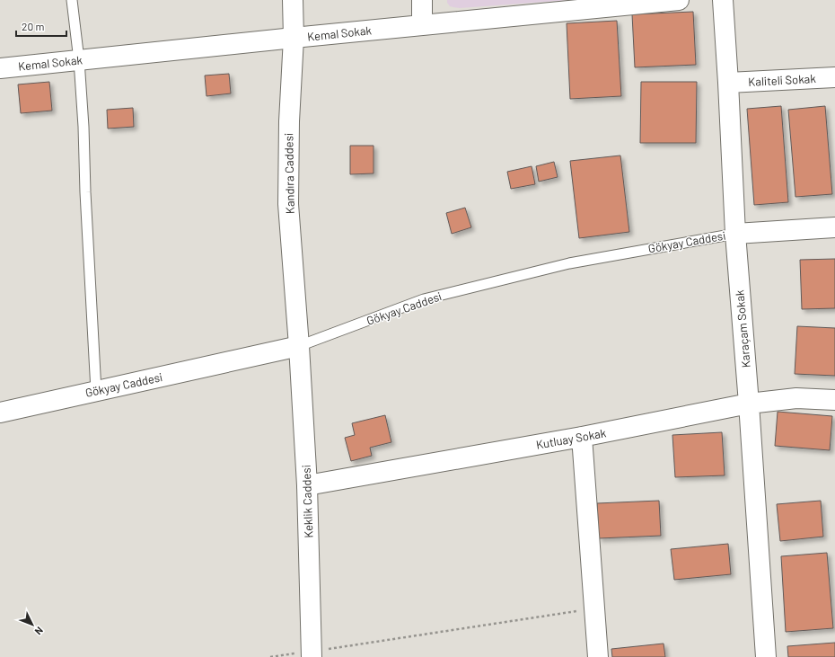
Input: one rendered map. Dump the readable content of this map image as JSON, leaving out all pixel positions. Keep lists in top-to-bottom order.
{
  "streets": {
    "street": [
      "Kemal Sokak",
      "Kaliteli Sokak",
      "Kandıra Caddesi",
      "Gökyay Caddesi",
      "Karaçam Sokak",
      "Kutluay Sokak",
      "Keklik Caddesi"
    ]
  },
  "crossings": [
    ["Kemal Sokak", "Kandıra Caddesi"],
    ["Kaliteli Sokak", "Karaçam Sokak"],
    ["Kandıra Caddesi", "Gökyay Caddesi"],
    ["Kandıra Caddesi", "Keklik Caddesi"],
    ["Gökyay Caddesi", "Karaçam Sokak"],
    ["Gökyay Caddesi", "Keklik Caddesi"],
    ["Karaçam Sokak", "Kutluay Sokak"],
    ["Kutluay Sokak", "Keklik Caddesi"]
  ],
  "scale_bar": "20 m",
  "north": "bottom right"
}
